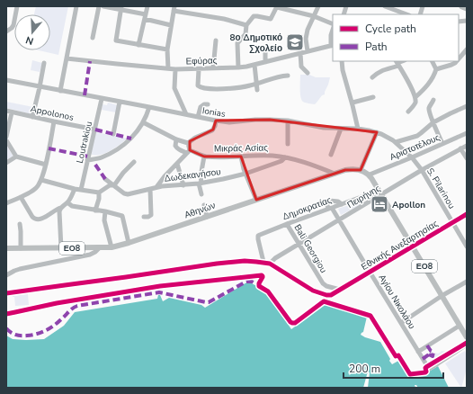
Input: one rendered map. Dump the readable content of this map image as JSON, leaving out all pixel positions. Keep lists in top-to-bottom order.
{
  "streets": {
    "main road": ["Αθηνών", "ΕΟ8"],
    "street": [
      "Εφύρας",
      "Ionias",
      "Appolonos",
      "Loutrakiou",
      "Αριστοτέλους",
      "Μικράς Ασίας",
      "Δωδεκανήσου",
      "S. Pilarinou",
      "Πειρήνης",
      "Δημοκρατίας",
      "Εθνικής Ανεξαρτησίας",
      "Bali Georgiou",
      "Αγίου Νικολάου"
    ]
  },
  "crossings": [
    ["Ionias", "Loutrakiou"],
    ["Ionias", "Αριστοτέλους"],
    ["Ionias", "S. Pilarinou"],
    ["Appolonos", "Loutrakiou"],
    ["Αριστοτέλους", "S. Pilarinou"],
    ["Αριστοτέλους", "Αθηνών"],
    ["Αριστοτέλους", "ΕΟ8"],
    ["Μικράς Ασίας", "Δωδεκανήσου"],
    ["Μικράς Ασίας", "Αθηνών"],
    ["S. Pilarinou", "Πειρήνης"],
    ["S. Pilarinou", "Εθνικής Ανεξαρτησίας"],
    ["Πειρήνης", "Δημοκρατίας"],
    ["Πειρήνης", "Εθνικής Ανεξαρτησίας"],
    ["Πειρήνης", "ΕΟ8"],
    ["Πειρήνης", "Bali Georgiou"],
    ["Πειρήνης", "Αγίου Νικολάου"],
    ["Δημοκρατίας", "ΕΟ8"],
    ["Δημοκρατίας", "Bali Georgiou"],
    ["Δημοκρατίας", "Αγίου Νικολάου"],
    ["Αθηνών", "ΕΟ8"],
    ["Εθνικής Ανεξαρτησίας", "ΕΟ8"],
    ["Εθνικής Ανεξαρτησίας", "Bali Georgiou"],
    ["Εθνικής Ανεξαρτησίας", "Αγίου Νικολάου"]
  ],
  "places": {
    "school or university": ["8ο Δημοτικό Σχολείο"],
    "hotel": ["Apollon"]
  },
  "legend": ["Cycle path", "Path"],
  "scale_bar": "200 m",
  "north": "bottom"
}
